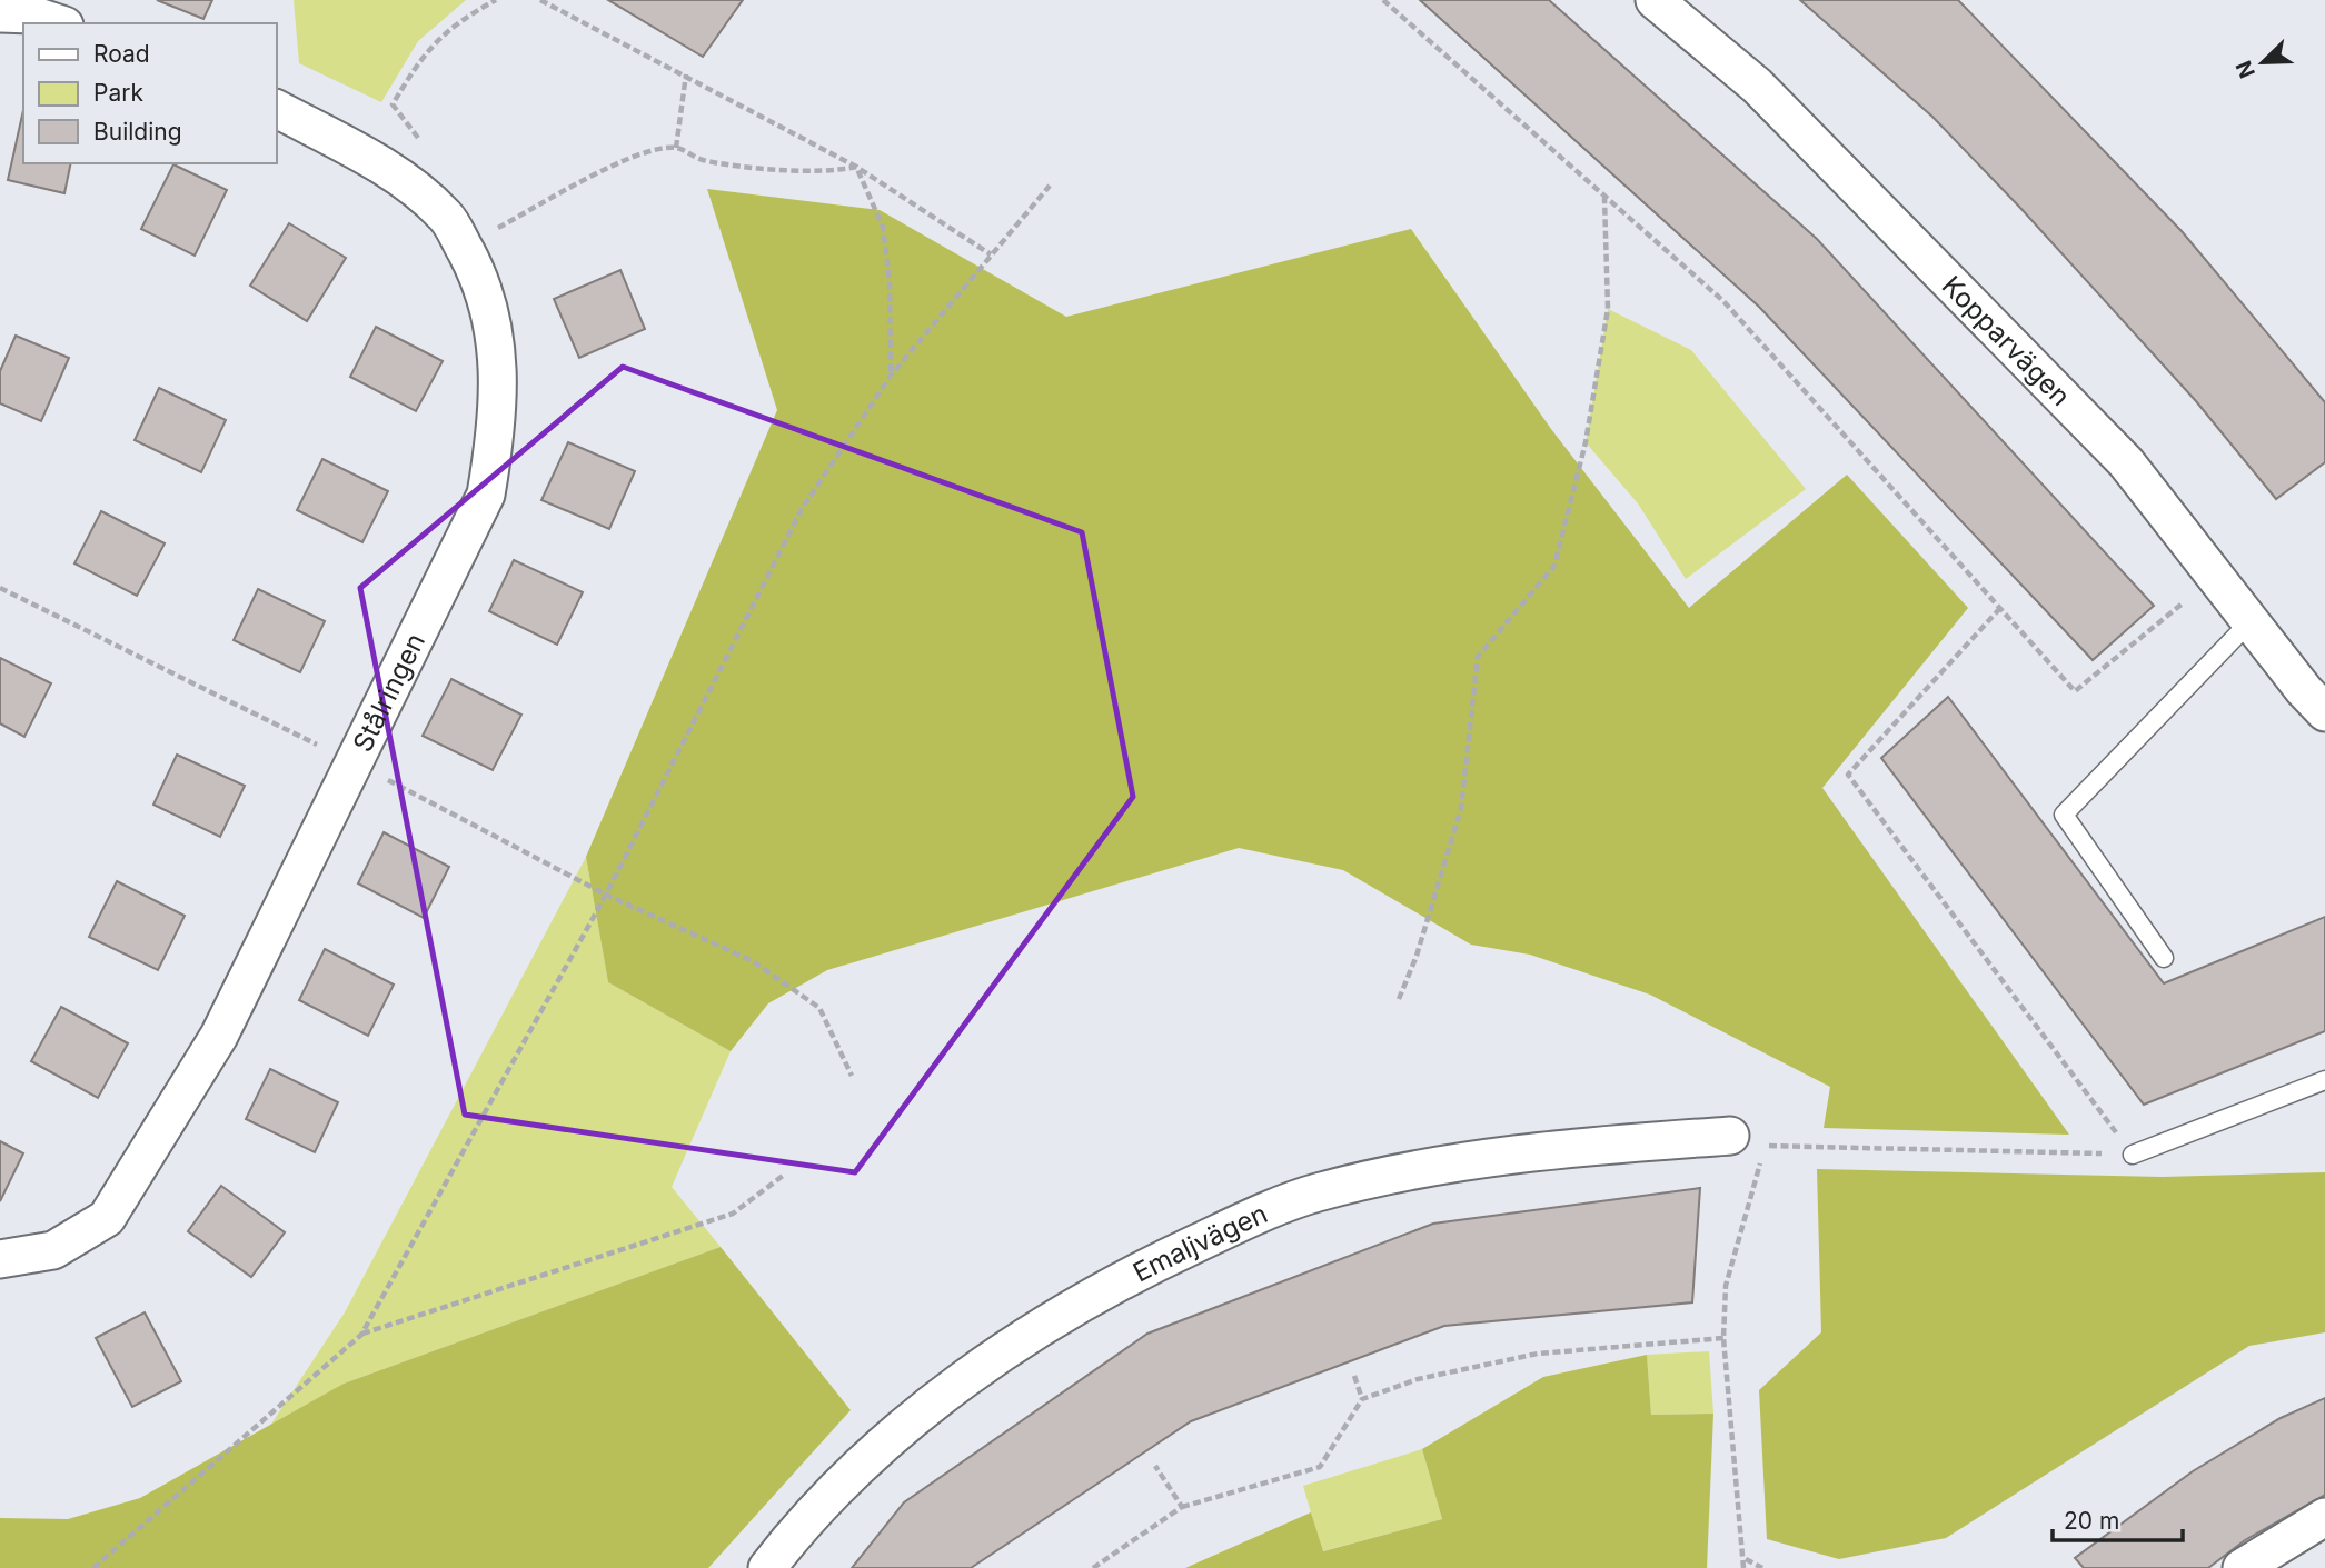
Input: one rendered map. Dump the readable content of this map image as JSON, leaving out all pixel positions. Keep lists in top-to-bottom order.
{
  "streets": {
    "street": ["Kopparvägen", "Stålringen", "Emaljvägen"]
  },
  "legend": ["Road", "Park", "Building"],
  "scale_bar": "20 m",
  "north": "bottom left"
}
